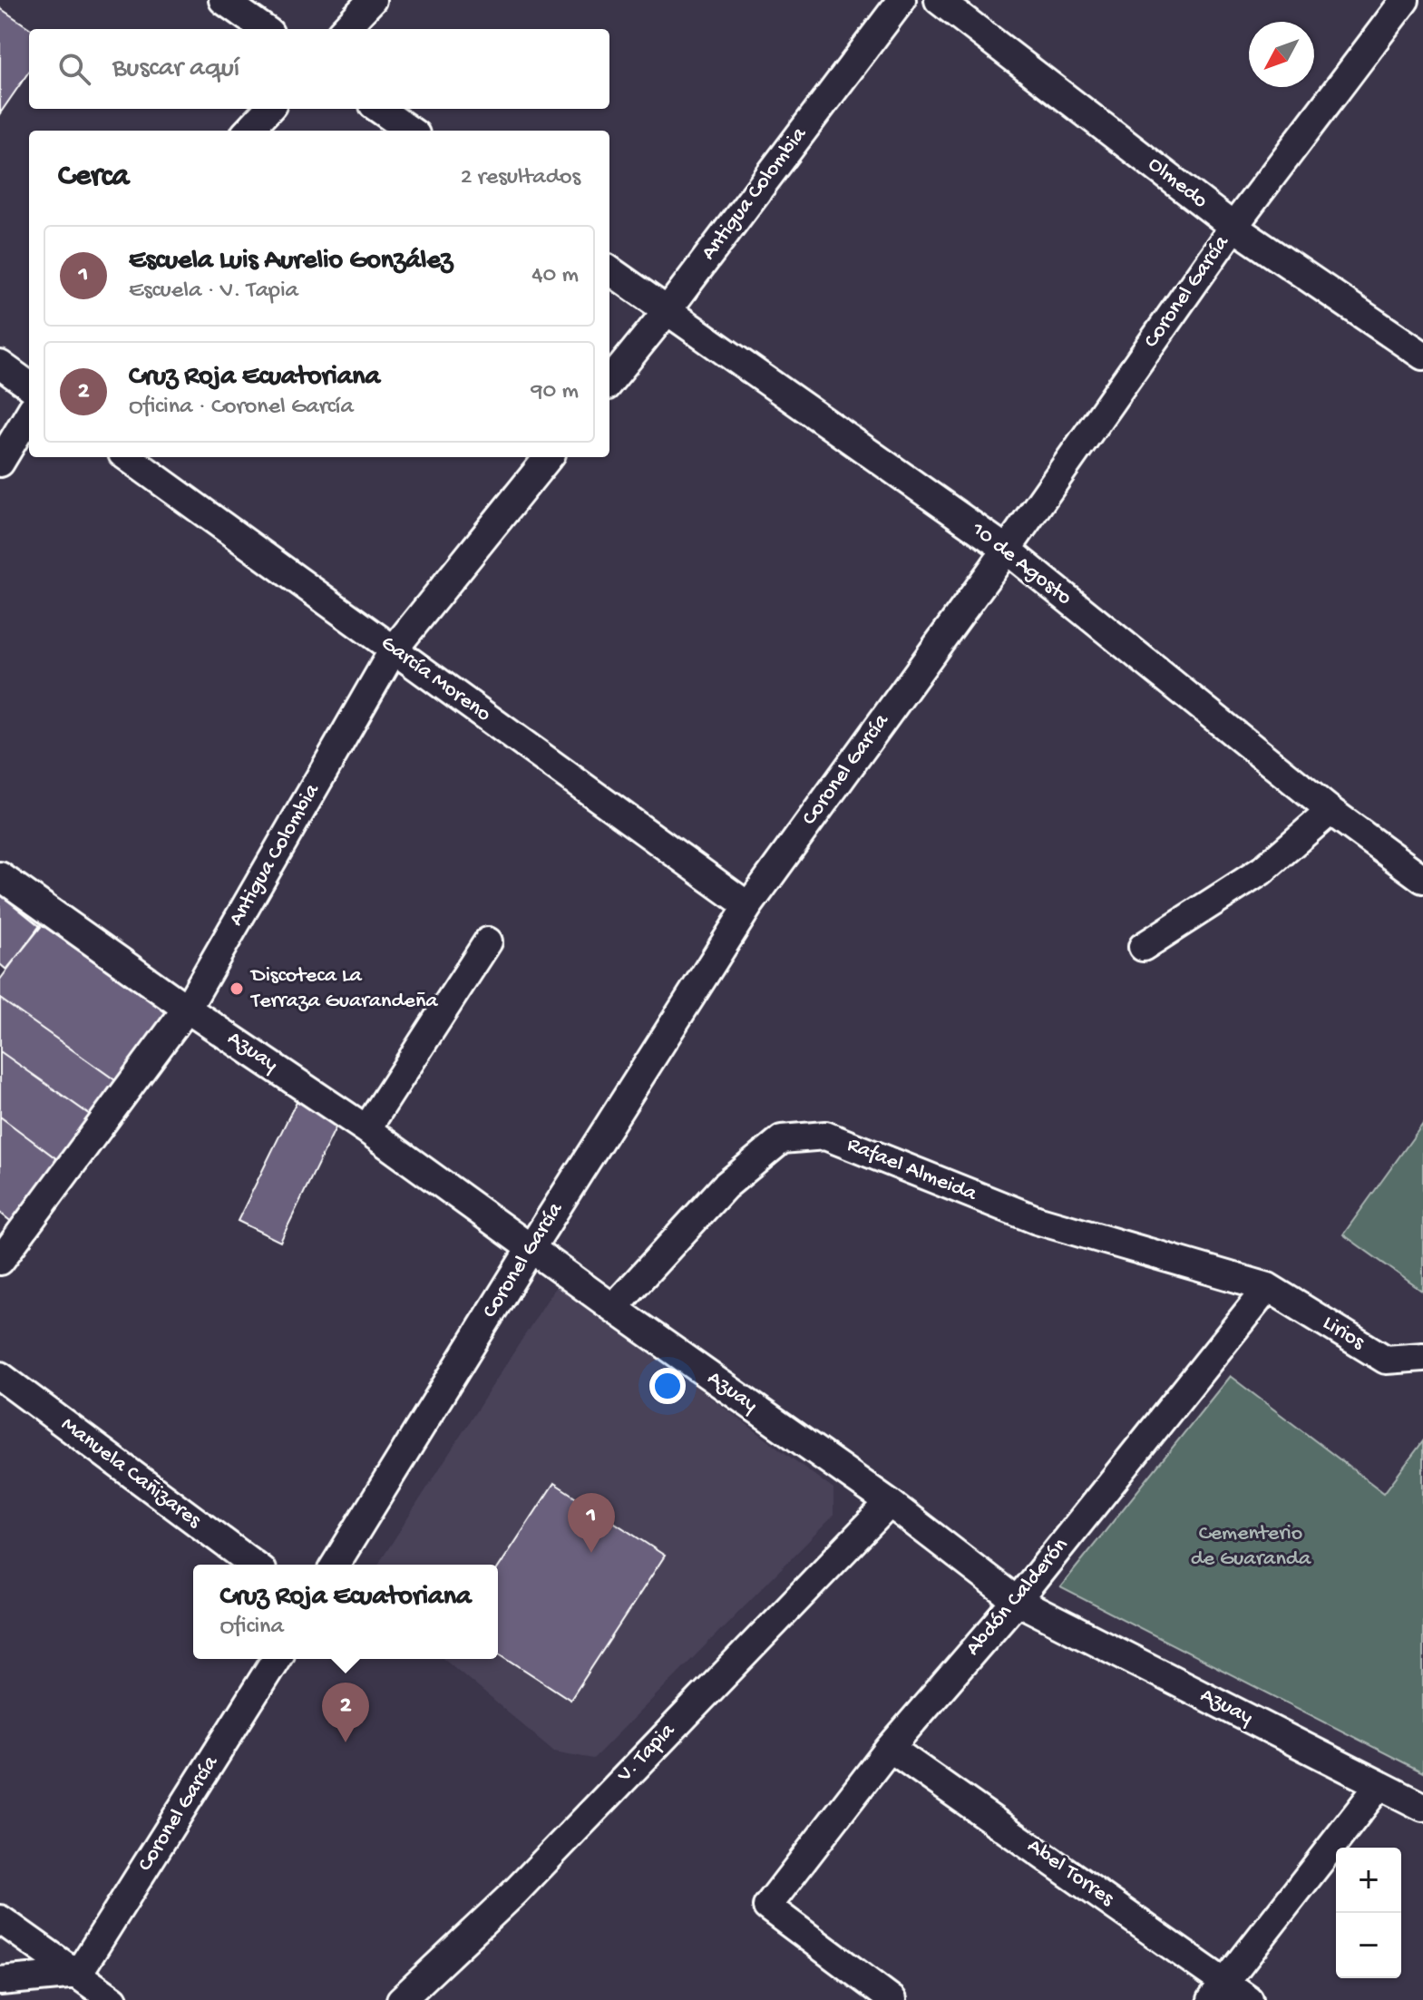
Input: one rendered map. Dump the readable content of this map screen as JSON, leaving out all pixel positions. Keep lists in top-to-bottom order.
{
  "streets": {
    "street": [
      "Olmedo",
      "Antigua Colombia",
      "Coronel García",
      "10 de Agosto",
      "García Moreno",
      "Azuay",
      "Rafael Almeida",
      "Lirios",
      "Manuela Cañizares",
      "Abdón Calderón",
      "V. Tapia",
      "Abel Torres"
    ]
  },
  "crossings": [
    ["Olmedo", "Coronel García"],
    ["Antigua Colombia", "10 de Agosto"],
    ["Antigua Colombia", "García Moreno"],
    ["Antigua Colombia", "Azuay"],
    ["Coronel García", "10 de Agosto"],
    ["Coronel García", "García Moreno"],
    ["Coronel García", "Azuay"],
    ["Azuay", "Rafael Almeida"],
    ["Azuay", "Abdón Calderón"],
    ["Azuay", "V. Tapia"],
    ["Rafael Almeida", "Lirios"],
    ["Rafael Almeida", "Abdón Calderón"],
    ["Lirios", "Abdón Calderón"],
    ["Abdón Calderón", "Abel Torres"]
  ],
  "parks": ["Cementerio de Guaranda"],
  "places": ["Discoteca La Terraza Guarandeña"],
  "north": "bottom left",
  "page": {
    "search": "Buscar aquí",
    "heading": ["Cerca", "2 resultados"],
    "list": [
      {
        "mark": "1",
        "name": "Escuela Luis Aurelio González",
        "note": "Escuela · V. Tapia",
        "value": "40 m"
      },
      {
        "mark": "2",
        "name": "Cruz Roja Ecuatoriana",
        "note": "Oficina · Coronel García",
        "value": "90 m"
      }
    ],
    "pins": ["1", "2"],
    "popup": ["Cruz Roja Ecuatoriana", "Oficina"],
    "map_buttons": ["+", "−"]
  }
}
